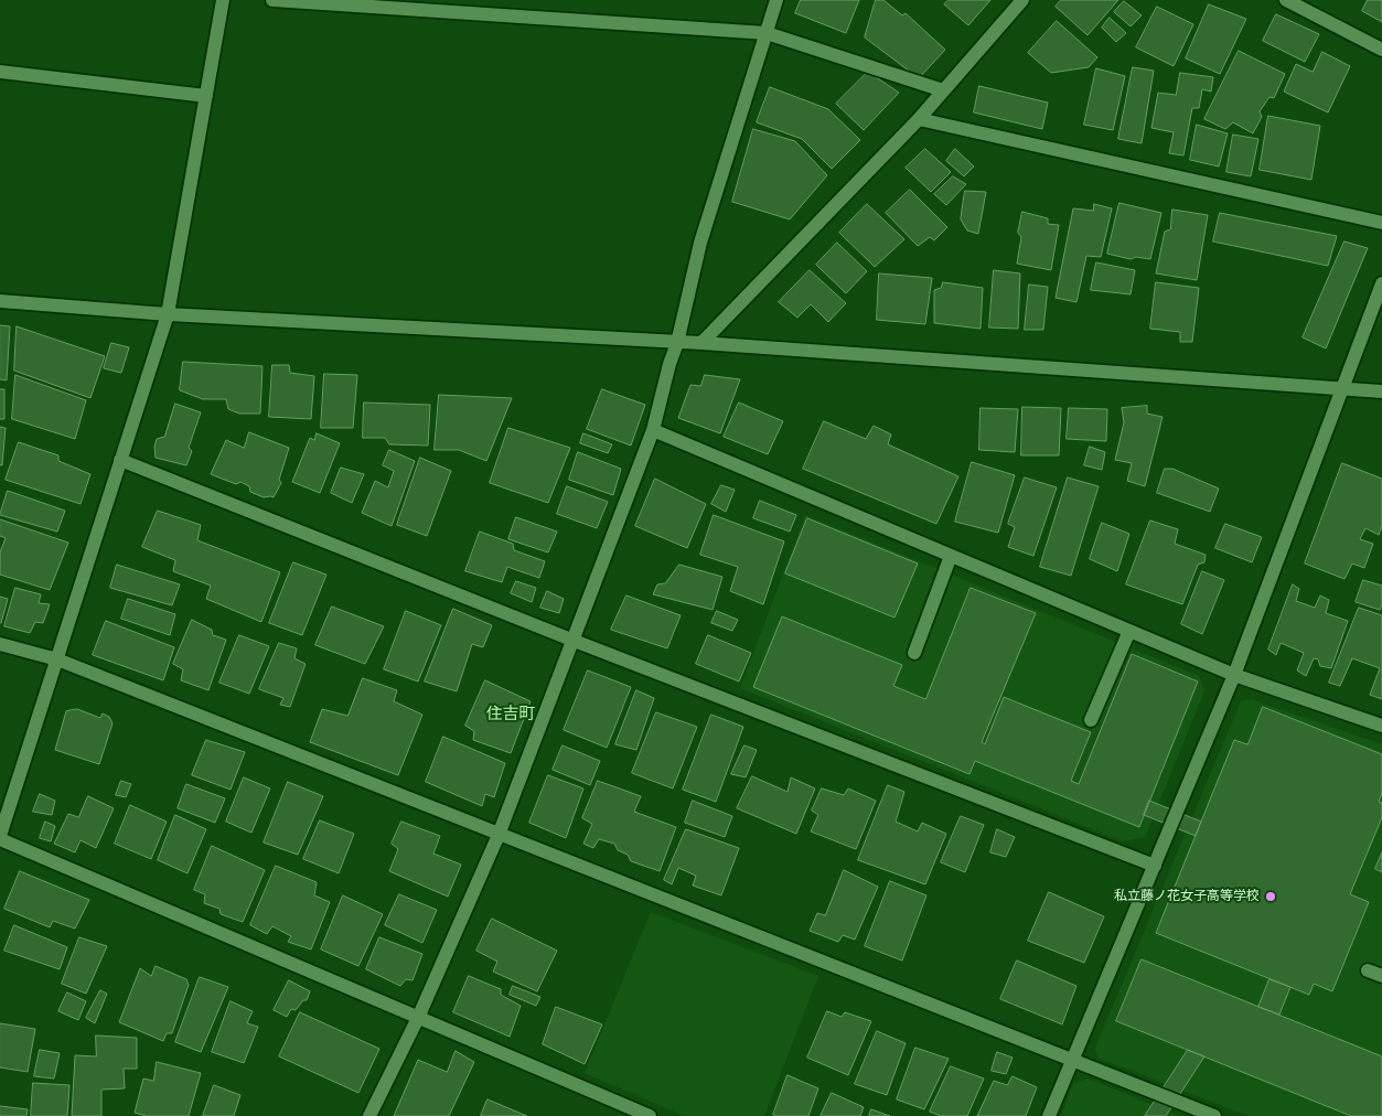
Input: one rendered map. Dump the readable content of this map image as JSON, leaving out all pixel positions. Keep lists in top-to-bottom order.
{
  "districts": ["住吉町"],
  "places": ["私立藤ノ花女子高等学校"]
}
